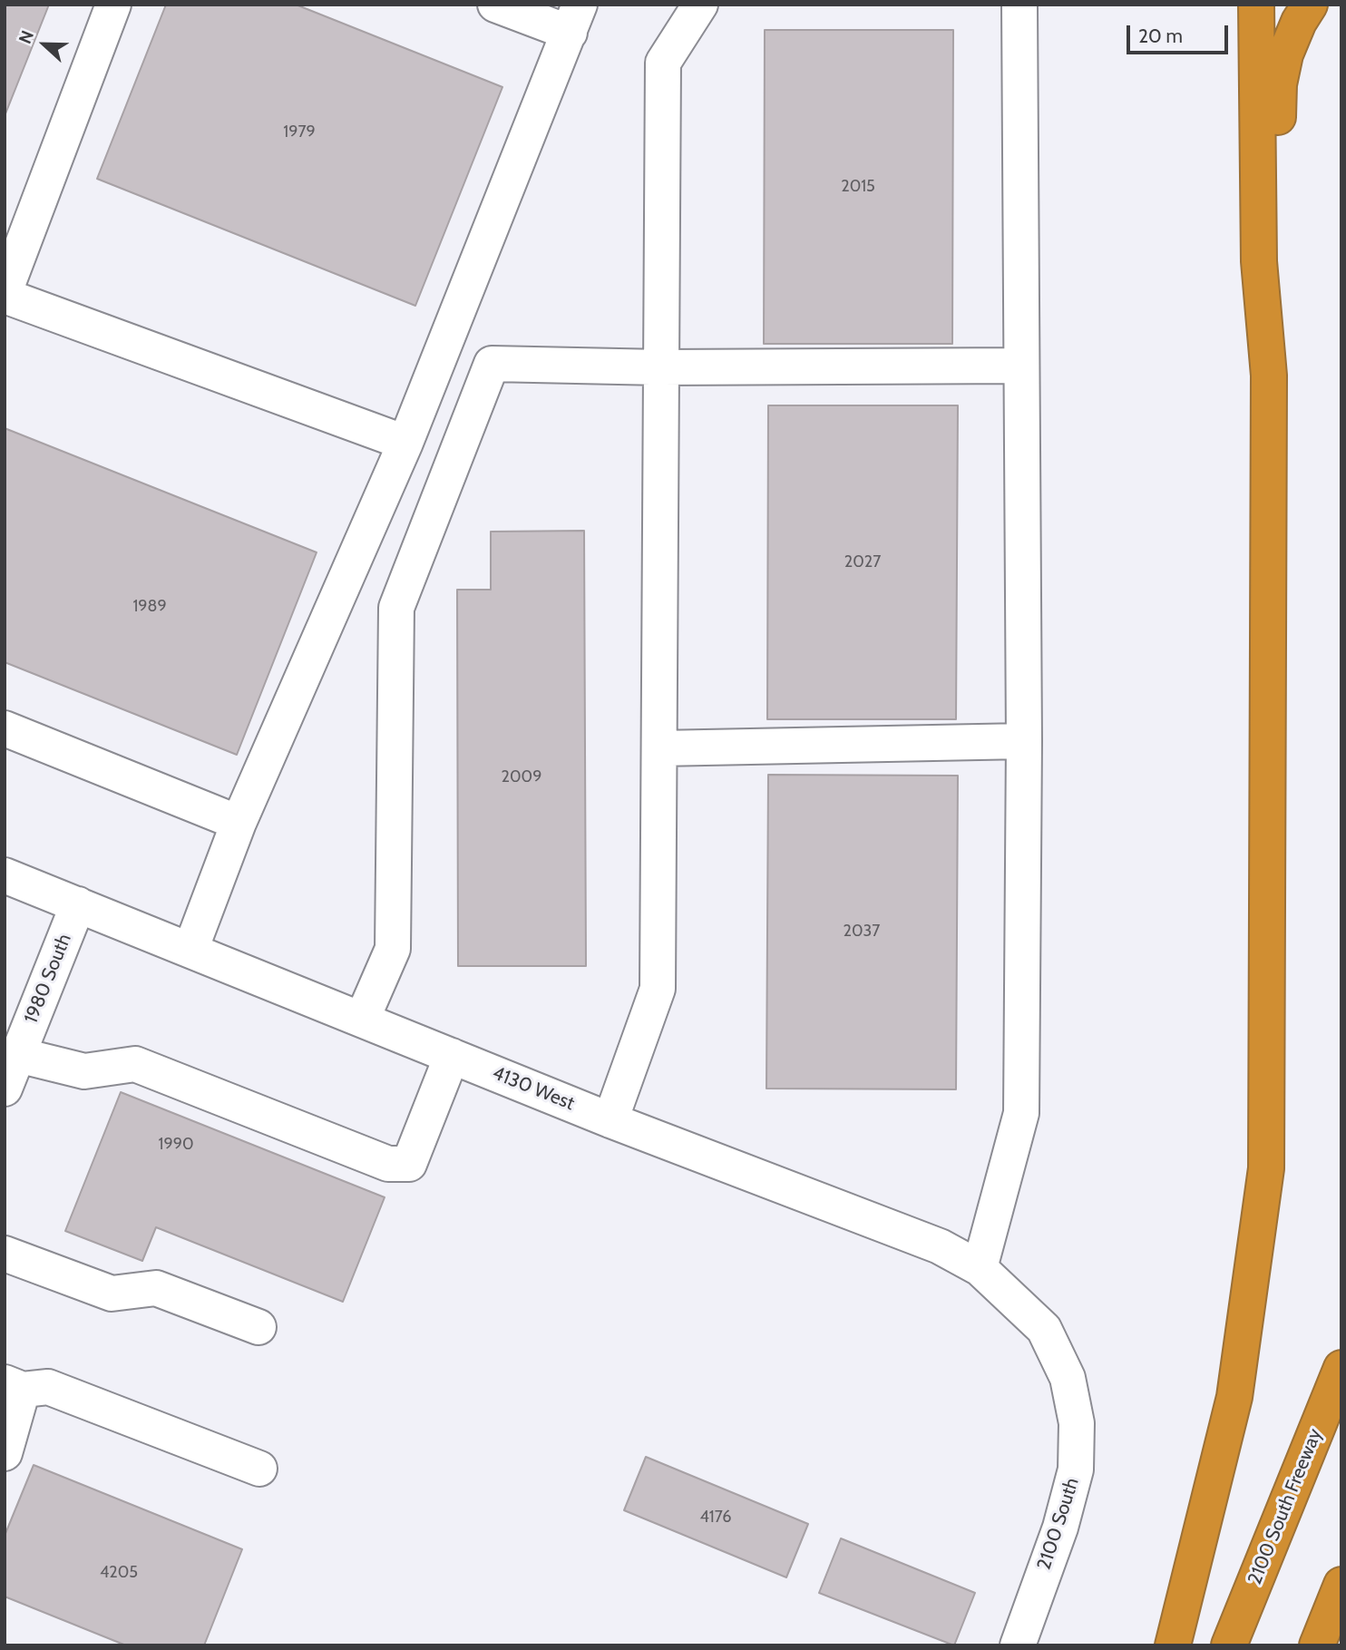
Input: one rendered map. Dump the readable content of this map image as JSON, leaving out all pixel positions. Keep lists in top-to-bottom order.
{
  "streets": {
    "highway": ["2100 South Freeway"],
    "street": ["1980 South", "4130 West", "2100 South"]
  },
  "crossings": [
    ["1980 South", "4130 West"],
    ["4130 West", "2100 South"]
  ],
  "house_numbers": [
    "1979",
    "2015",
    "2027",
    "1989",
    "2009",
    "2037",
    "1990",
    "4176",
    "4205"
  ],
  "scale_bar": "20 m",
  "north": "left"
}
